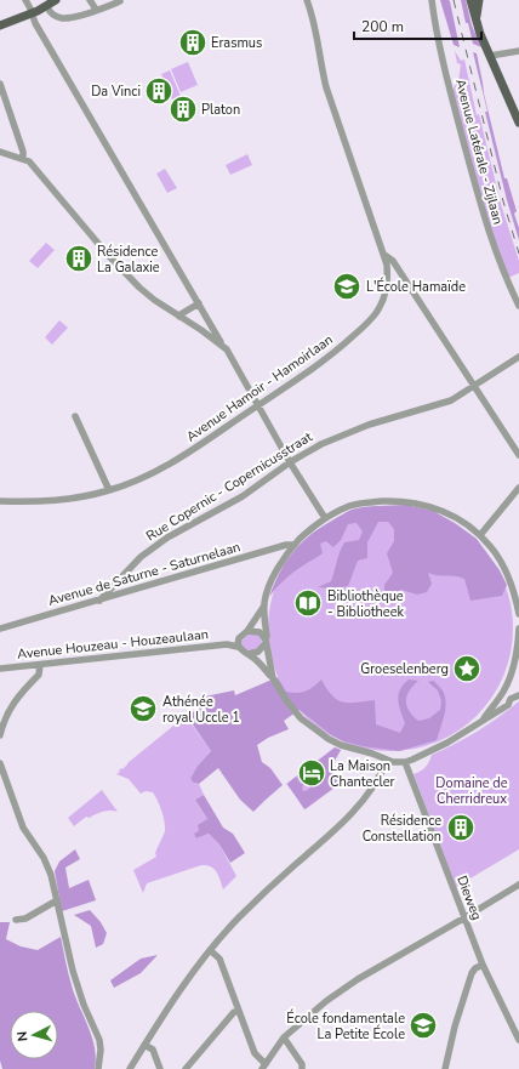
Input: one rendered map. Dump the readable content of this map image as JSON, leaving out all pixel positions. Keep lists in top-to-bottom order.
{
  "streets": {
    "street": [
      "Avenue Latérale - Zijlaan",
      "Avenue Hamoir - Hamoirlaan",
      "Rue Copernic - Copernicusstraat",
      "Avenue de Saturne - Saturnelaan",
      "Avenue Houzeau - Houzeaulaan",
      "Dieweg"
    ]
  },
  "crossings": [
    ["Rue Copernic - Copernicusstraat", "Avenue de Saturne - Saturnelaan"]
  ],
  "parks": ["Domaine de Cherridreux"],
  "places": {
    "building": [
      "Erasmus",
      "Da Vinci",
      "Platon",
      "Résidence La Galaxie",
      "Résidence Constellation"
    ],
    "school or university": ["L'École Hamaïde", "Athénée royal Uccle 1", "École fondamentale La Petite École"],
    "library": ["Bibliothèque - Bibliotheek"],
    "place": ["Groeselenberg"],
    "hotel": ["La Maison Chantecler"]
  },
  "scale_bar": "200 m",
  "north": "left"
}
